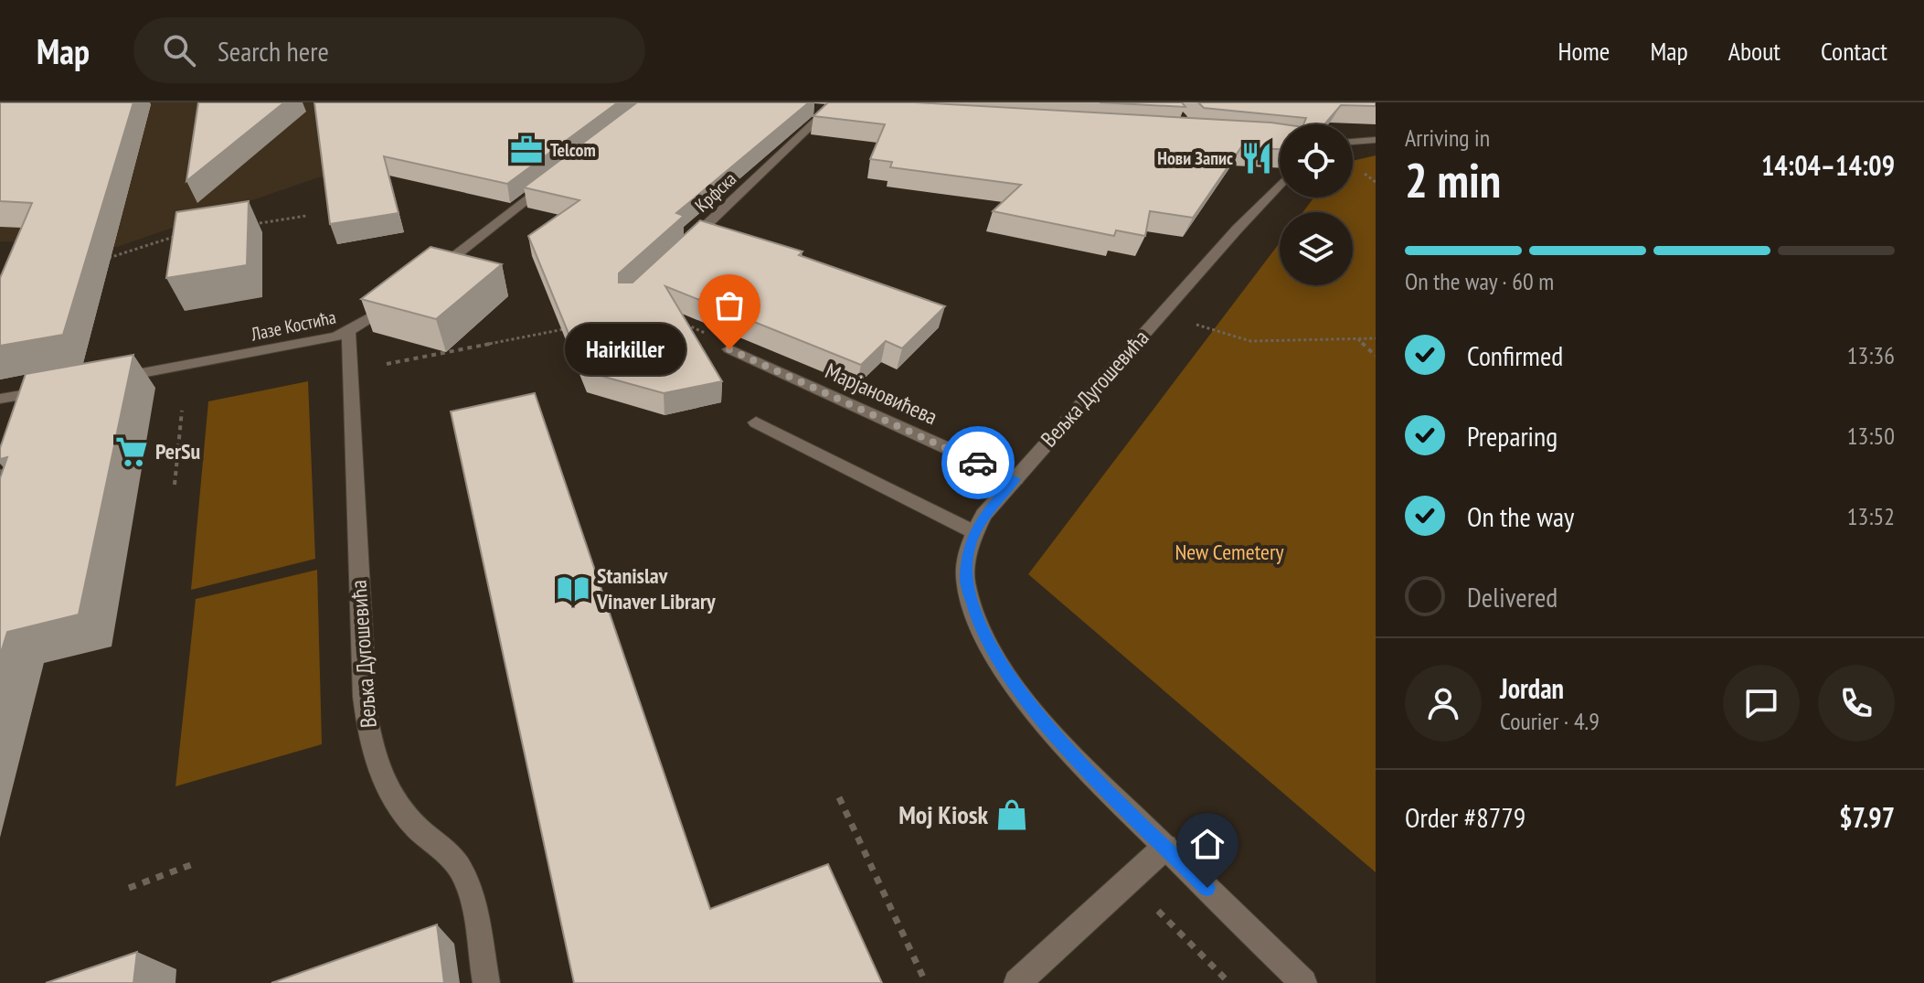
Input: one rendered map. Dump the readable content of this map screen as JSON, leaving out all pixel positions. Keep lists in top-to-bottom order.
{
  "streets": {
    "street": [
      "Крфска",
      "Лазе Костића",
      "Вељка Дугошевића",
      "Марјановићева"
    ]
  },
  "crossings": [
    ["Лазе Костића", "Вељка Дугошевића"],
    ["Вељка Дугошевића", "Марјановићева"]
  ],
  "parks": ["New Cemetery"],
  "places": {
    "office": ["Telcom"],
    "restaurant": ["Нови Запис"],
    "other": ["Hairkiller"],
    "supermarket": ["PerSu"],
    "library": ["Stanislav Vinaver Library"],
    "shop": ["Moj Kiosk"]
  },
  "page": {
    "header": "Map",
    "search": "Search here",
    "nav": [
      "Home",
      "Map",
      "About",
      "Contact"
    ],
    "heading": ["2 min", "Arriving in", "14:04–14:09"],
    "panel": [
      "Jordan",
      "Courier · 4.9",
      "Order #8779",
      "$7.97"
    ],
    "bar": "On the way · 60 m",
    "list": [
      ["Confirmed", "13:36"],
      ["Preparing", "13:50"],
      ["On the way", "13:52"],
      "Delivered"
    ],
    "bubble": "Hairkiller"
  }
}
